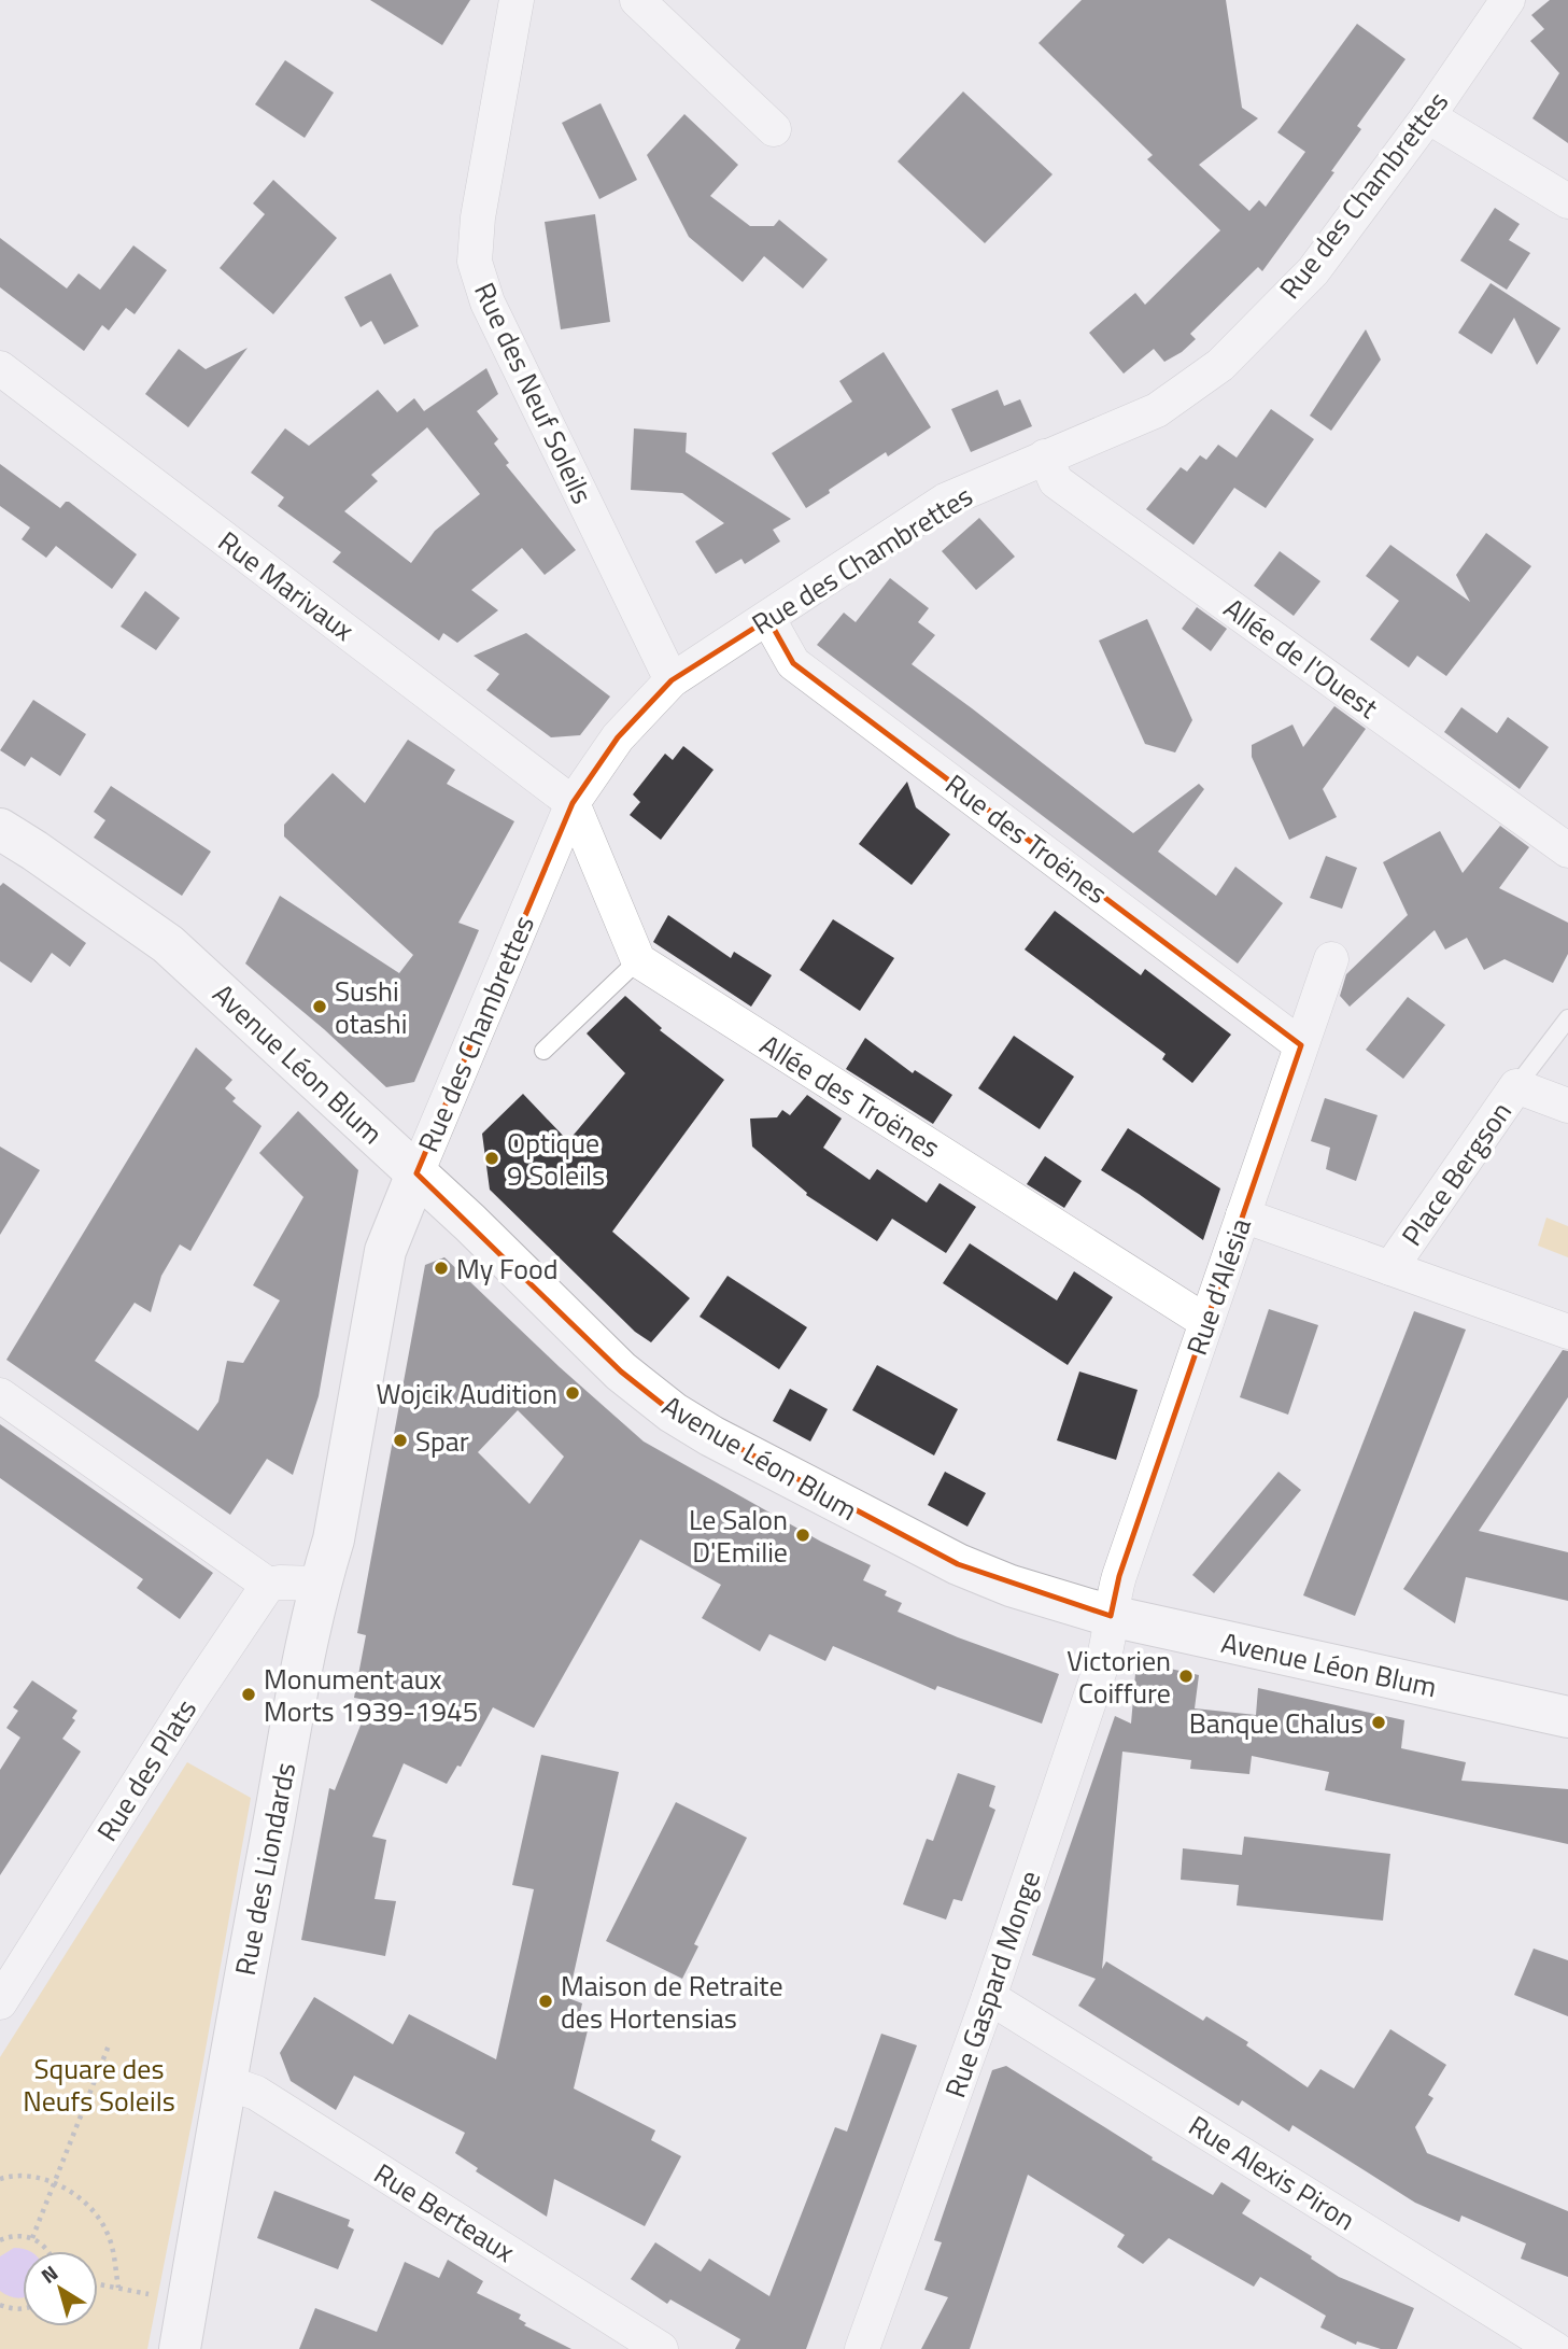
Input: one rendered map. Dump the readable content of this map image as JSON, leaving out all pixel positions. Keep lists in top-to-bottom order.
{
  "streets": {
    "main road": ["Avenue Léon Blum", "Rue des Liondards"],
    "street": [
      "Rue des Chambrettes",
      "Rue des Neuf Soleils",
      "Rue Marivaux",
      "Allée de l'Ouest",
      "Rue des Troënes",
      "Allée des Troënes",
      "Place Bergson",
      "Rue d'Alésia",
      "Rue des Plats",
      "Rue Gaspard Monge",
      "Rue Alexis Piron",
      "Rue Berteaux"
    ]
  },
  "crossings": [
    ["Rue des Chambrettes", "Rue des Neuf Soleils"],
    ["Rue des Chambrettes", "Rue Marivaux"],
    ["Rue des Chambrettes", "Allée de l'Ouest"],
    ["Rue des Chambrettes", "Rue des Troënes"],
    ["Rue des Chambrettes", "Avenue Léon Blum"],
    ["Rue des Chambrettes", "Rue des Liondards"],
    ["Rue des Troënes", "Rue d'Alésia"],
    ["Avenue Léon Blum", "Rue d'Alésia"],
    ["Avenue Léon Blum", "Rue des Liondards"],
    ["Avenue Léon Blum", "Rue Gaspard Monge"],
    ["Allée des Troënes", "Rue d'Alésia"],
    ["Place Bergson", "Rue d'Alésia"],
    ["Rue d'Alésia", "Rue Gaspard Monge"],
    ["Rue des Liondards", "Rue Berteaux"],
    ["Rue Gaspard Monge", "Rue Alexis Piron"]
  ],
  "parks": ["Square des Neufs Soleils"],
  "places": [
    "Sushi otashi",
    "Optique 9 Soleils",
    "My Food",
    "Wojcik Audition",
    "Spar",
    "Le Salon D'Emilie",
    "Victorien Coiffure",
    "Monument aux Morts 1939-1945",
    "Banque Chalus",
    "Maison de Retraite des Hortensias"
  ],
  "north": "top left"
}
